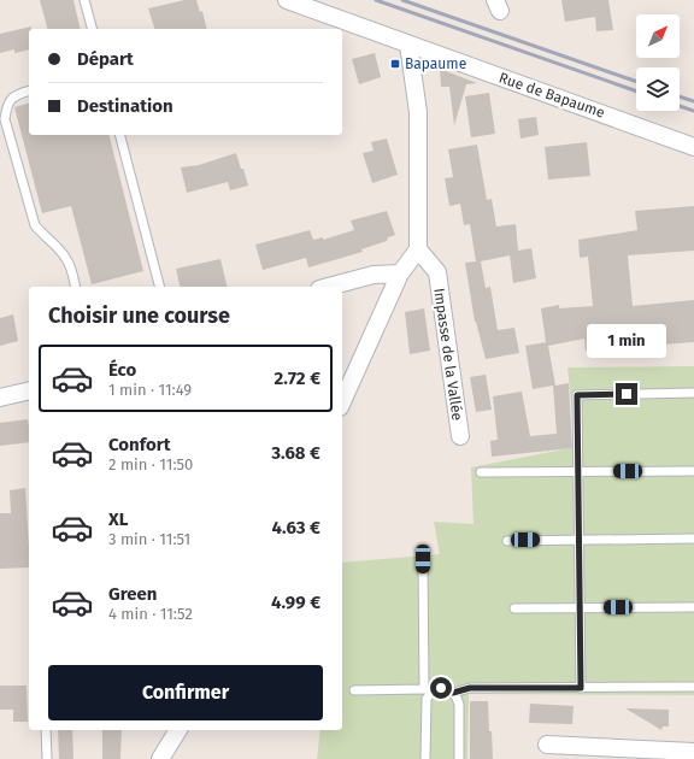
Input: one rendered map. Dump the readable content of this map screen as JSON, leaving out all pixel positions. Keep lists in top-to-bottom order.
{
  "streets": {
    "street": ["Rue de Bapaume", "Impasse de la Vallée"]
  },
  "places": {
    "transit": ["Bapaume"]
  },
  "north": "top right",
  "page": {
    "banner": ["Départ", "Destination"],
    "heading": "Choisir une course",
    "bubble": "1 min",
    "list": [
      {
        "name": "Éco",
        "note": "1 min · 11:49",
        "value": "2.72 €"
      },
      {
        "name": "Confort",
        "note": "2 min · 11:50",
        "value": "3.68 €"
      },
      {
        "name": "XL",
        "note": "3 min · 11:51",
        "value": "4.63 €"
      },
      {
        "name": "Green",
        "note": "4 min · 11:52",
        "value": "4.99 €"
      }
    ],
    "buttons": "Confirmer"
  }
}
